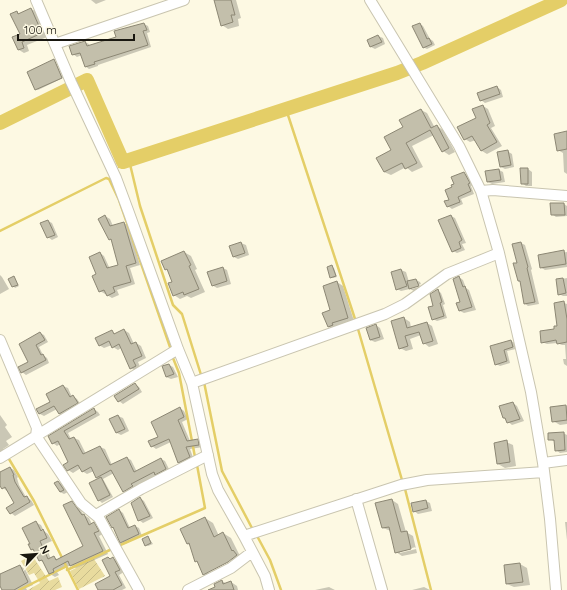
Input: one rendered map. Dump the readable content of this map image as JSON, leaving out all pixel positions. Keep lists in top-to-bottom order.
{
  "scale_bar": "100 m",
  "north": "top right"
}
